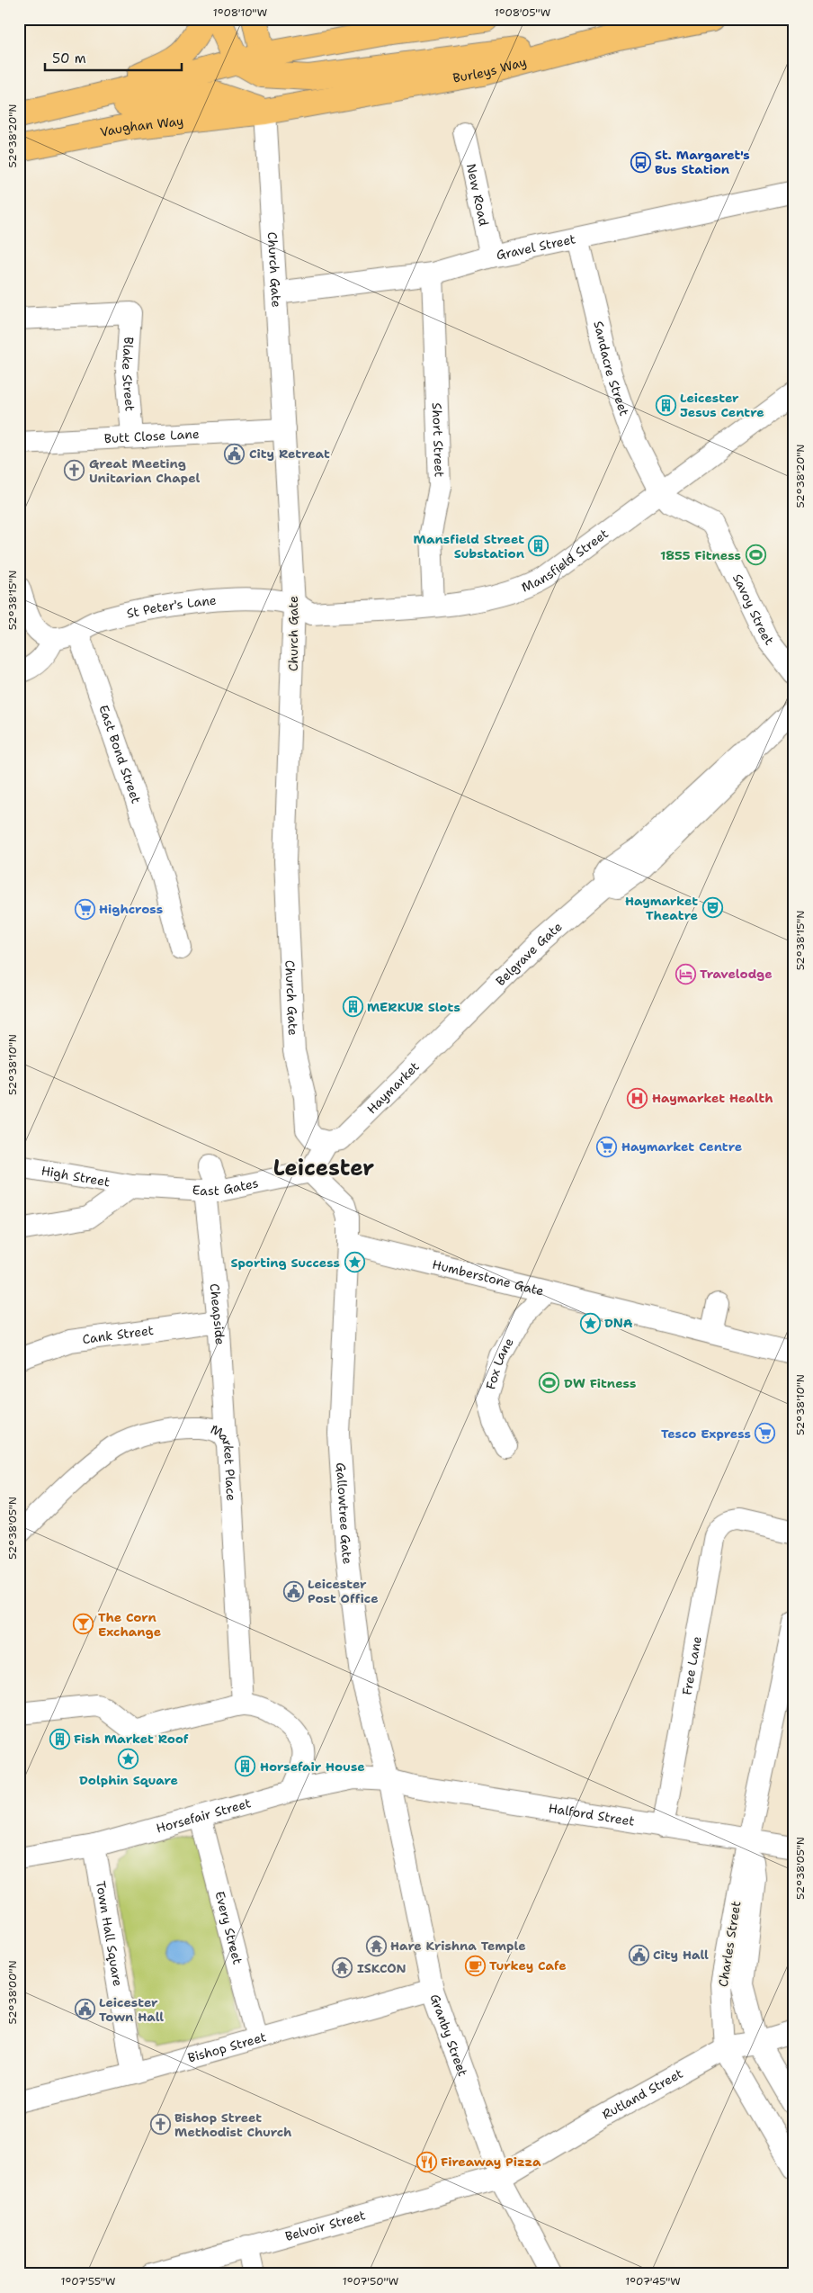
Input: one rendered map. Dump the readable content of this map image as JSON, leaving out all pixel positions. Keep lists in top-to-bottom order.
{
  "streets": {
    "main road": ["Burleys Way", "Vaughan Way"],
    "street": [
      "New Road",
      "Gravel Street",
      "Church Gate",
      "Sandacre Street",
      "Blake Street",
      "Butt Close Lane",
      "Short Street",
      "Mansfield Street",
      "St Peter's Lane",
      "Savoy Street",
      "East Bond Street",
      "Belgrave Gate",
      "Haymarket",
      "High Street",
      "East Gates",
      "Humberstone Gate",
      "Cheapside",
      "Cank Street",
      "Fox Lane",
      "Market Place",
      "Gallowtree Gate",
      "Free Lane",
      "Halford Street",
      "Horsefair Street",
      "Every Street",
      "Town Hall Square",
      "Charles Street",
      "Granby Street",
      "Bishop Street",
      "Rutland Street",
      "Belvoir Street"
    ]
  },
  "crossings": [
    ["Burleys Way", "Vaughan Way"],
    ["Burleys Way", "Church Gate"],
    ["Vaughan Way", "Church Gate"],
    ["New Road", "Gravel Street"],
    ["Gravel Street", "Church Gate"],
    ["Gravel Street", "Sandacre Street"],
    ["Gravel Street", "Short Street"],
    ["Church Gate", "Butt Close Lane"],
    ["Church Gate", "Mansfield Street"],
    ["Church Gate", "St Peter's Lane"],
    ["Church Gate", "Haymarket"],
    ["Sandacre Street", "Mansfield Street"],
    ["Sandacre Street", "Savoy Street"],
    ["Blake Street", "Butt Close Lane"],
    ["Short Street", "Mansfield Street"],
    ["Mansfield Street", "St Peter's Lane"],
    ["Mansfield Street", "Savoy Street"],
    ["St Peter's Lane", "East Bond Street"],
    ["Belgrave Gate", "Haymarket"],
    ["High Street", "East Gates"],
    ["East Gates", "Cheapside"],
    ["Humberstone Gate", "Fox Lane"],
    ["Humberstone Gate", "Gallowtree Gate"],
    ["Cheapside", "Cank Street"],
    ["Cheapside", "Market Place"],
    ["Gallowtree Gate", "Halford Street"],
    ["Gallowtree Gate", "Horsefair Street"],
    ["Gallowtree Gate", "Granby Street"],
    ["Free Lane", "Halford Street"],
    ["Halford Street", "Horsefair Street"],
    ["Halford Street", "Charles Street"],
    ["Halford Street", "Granby Street"],
    ["Horsefair Street", "Every Street"],
    ["Horsefair Street", "Town Hall Square"],
    ["Horsefair Street", "Granby Street"],
    ["Every Street", "Bishop Street"],
    ["Town Hall Square", "Bishop Street"],
    ["Charles Street", "Rutland Street"],
    ["Granby Street", "Bishop Street"],
    ["Granby Street", "Rutland Street"],
    ["Granby Street", "Belvoir Street"],
    ["Rutland Street", "Belvoir Street"]
  ],
  "districts": ["Leicester"],
  "places": {
    "bus stop": ["St. Margaret's Bus Station"],
    "building": [
      "Leicester Jesus Centre",
      "Mansfield Street Substation",
      "MERKUR Slots",
      "Fish Market Roof",
      "Horsefair House"
    ],
    "public building": [
      "City Retreat",
      "Leicester Post Office",
      "City Hall",
      "Leicester Town Hall"
    ],
    "church": ["Great Meeting Unitarian Chapel", "Bishop Street Methodist Church"],
    "sports": ["1855 Fitness", "DW Fitness"],
    "theatre": ["Haymarket Theatre"],
    "supermarket": ["Highcross", "Haymarket Centre", "Tesco Express"],
    "hotel": ["Travelodge"],
    "hospital": ["Haymarket Health"],
    "place": ["Sporting Success", "DNA", "Dolphin Square"],
    "bar": ["The Corn Exchange"],
    "temple": ["Hare Krishna Temple", "ISKCON"],
    "cafe": ["Turkey Cafe"],
    "restaurant": ["Fireaway Pizza"]
  },
  "scale_bar": "50 m",
  "coordinates": [
    "1°08'10\"W",
    "1°08'05\"W",
    "52°38'20\"N",
    "52°38'15\"N",
    "52°38'10\"N",
    "52°38'05\"N",
    "52°38'00\"N",
    "1°07'55\"W",
    "1°07'50\"W",
    "1°07'45\"W"
  ]
}
